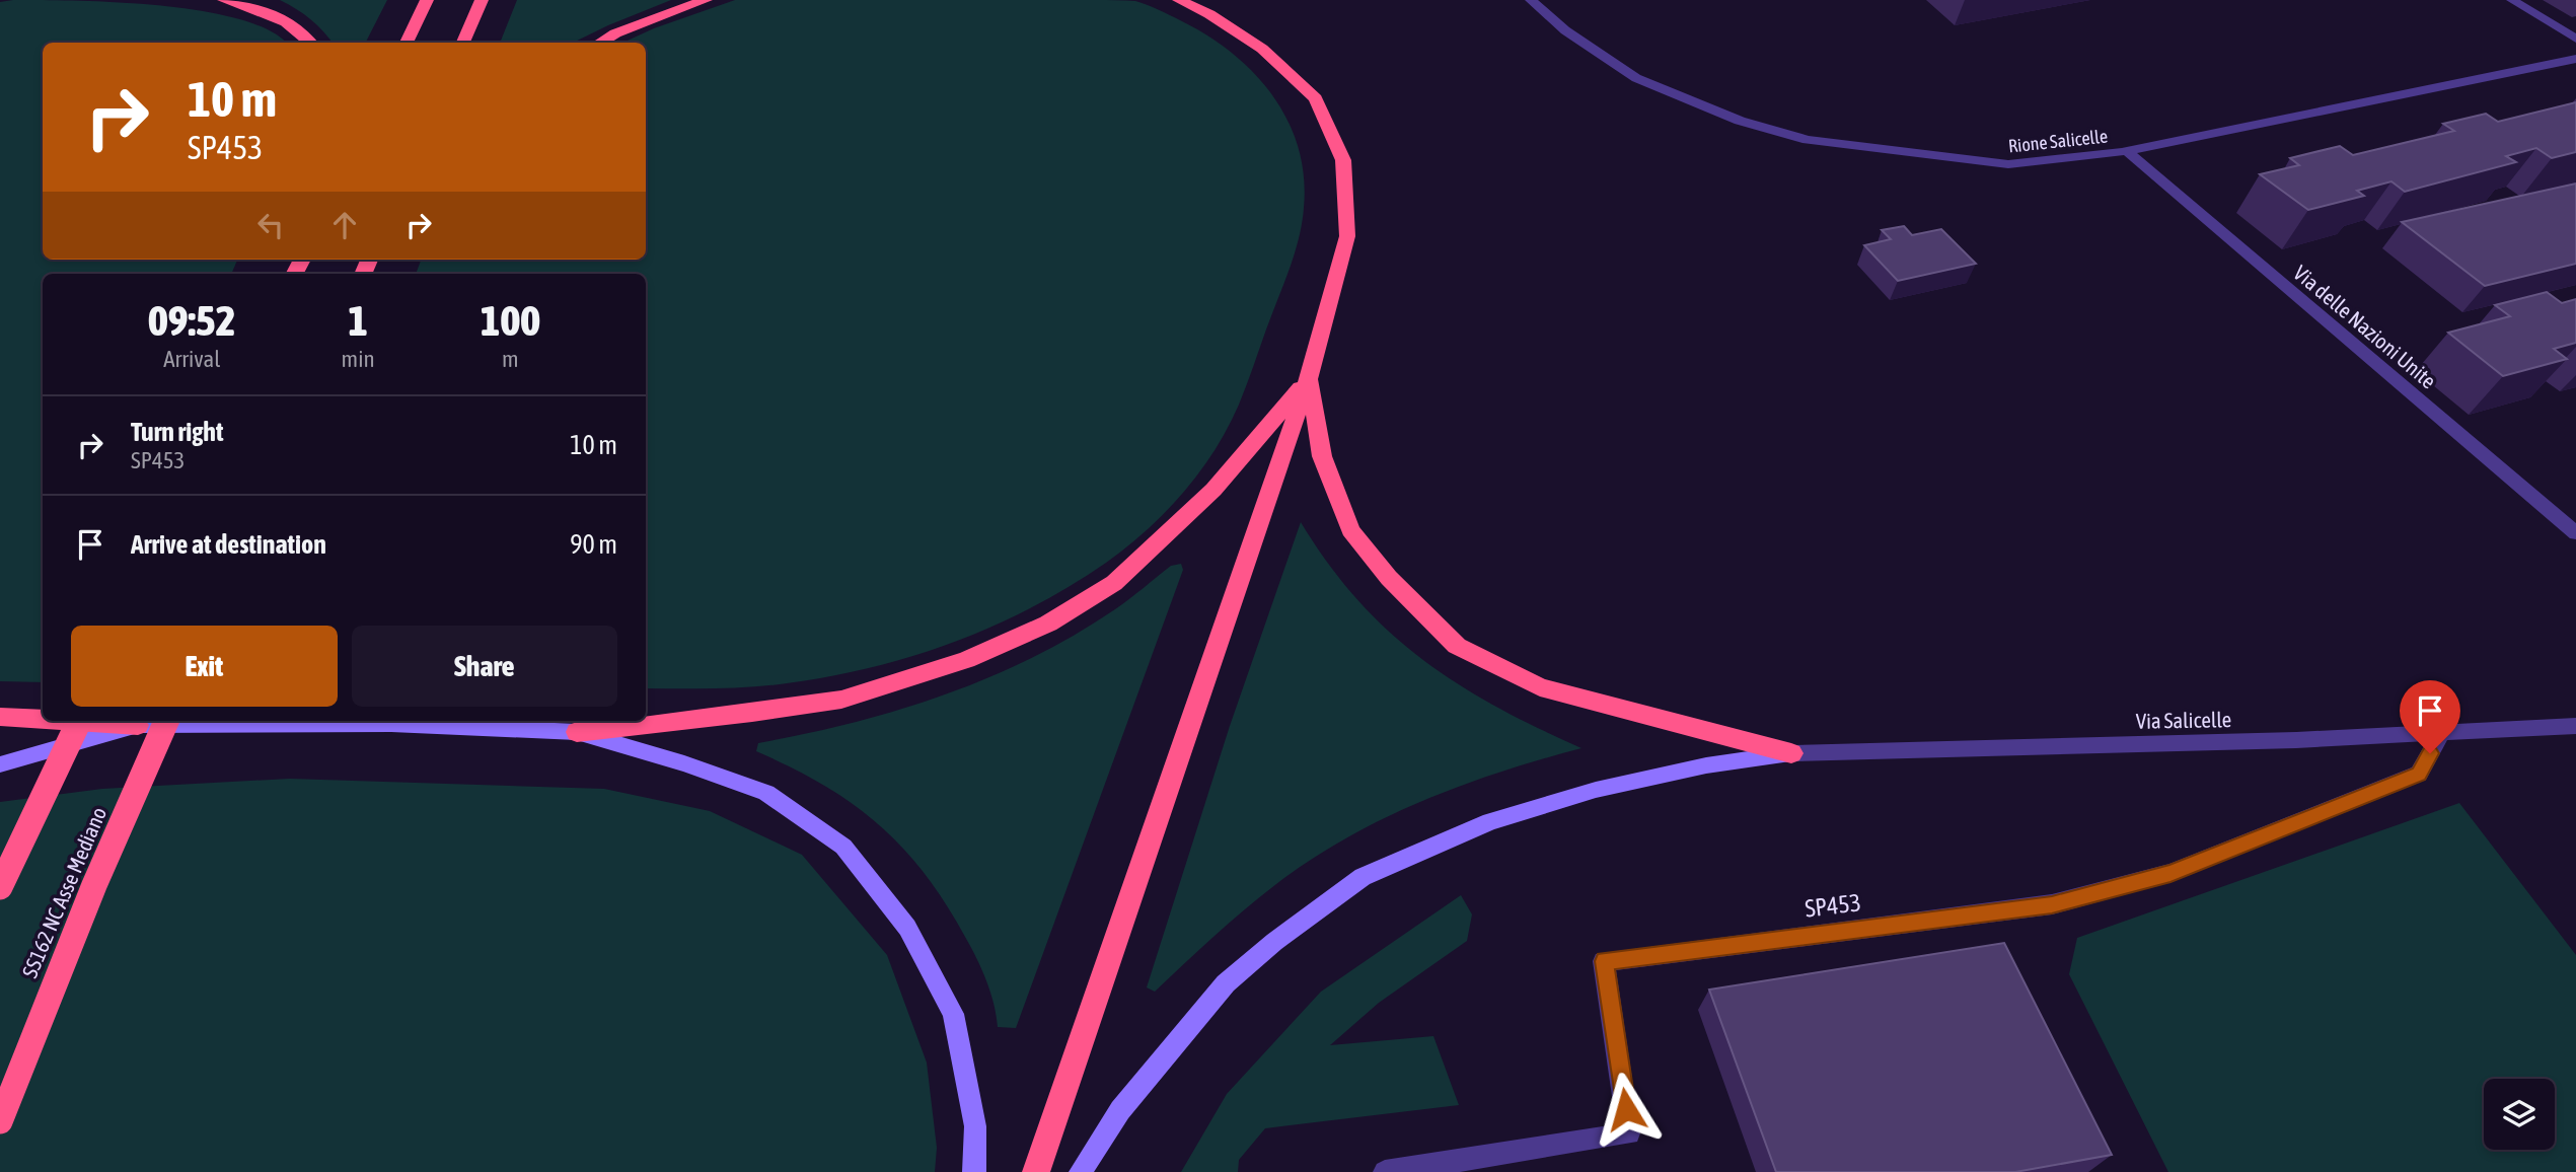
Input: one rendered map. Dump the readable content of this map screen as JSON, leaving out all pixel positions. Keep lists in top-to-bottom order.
{
  "streets": {
    "highway": ["SS162 NC Asse Mediano"],
    "street": [
      "Rione Salicelle",
      "Via delle Nazioni Unite",
      "Via Salicelle",
      "SP453"
    ]
  },
  "crossings": [
    ["Rione Salicelle", "Via delle Nazioni Unite"],
    ["Via Salicelle", "SP453"]
  ],
  "page": {
    "turn": ["10 m", "SP453"],
    "eta": [
      "09:52",
      "Arrival",
      "1",
      "min",
      "100",
      "m"
    ],
    "list": [
      {
        "name": "Turn right",
        "note": "SP453",
        "value": "10 m"
      },
      {
        "name": "Arrive at destination",
        "value": "90 m"
      }
    ],
    "buttons": ["Exit", "Share"]
  }
}
